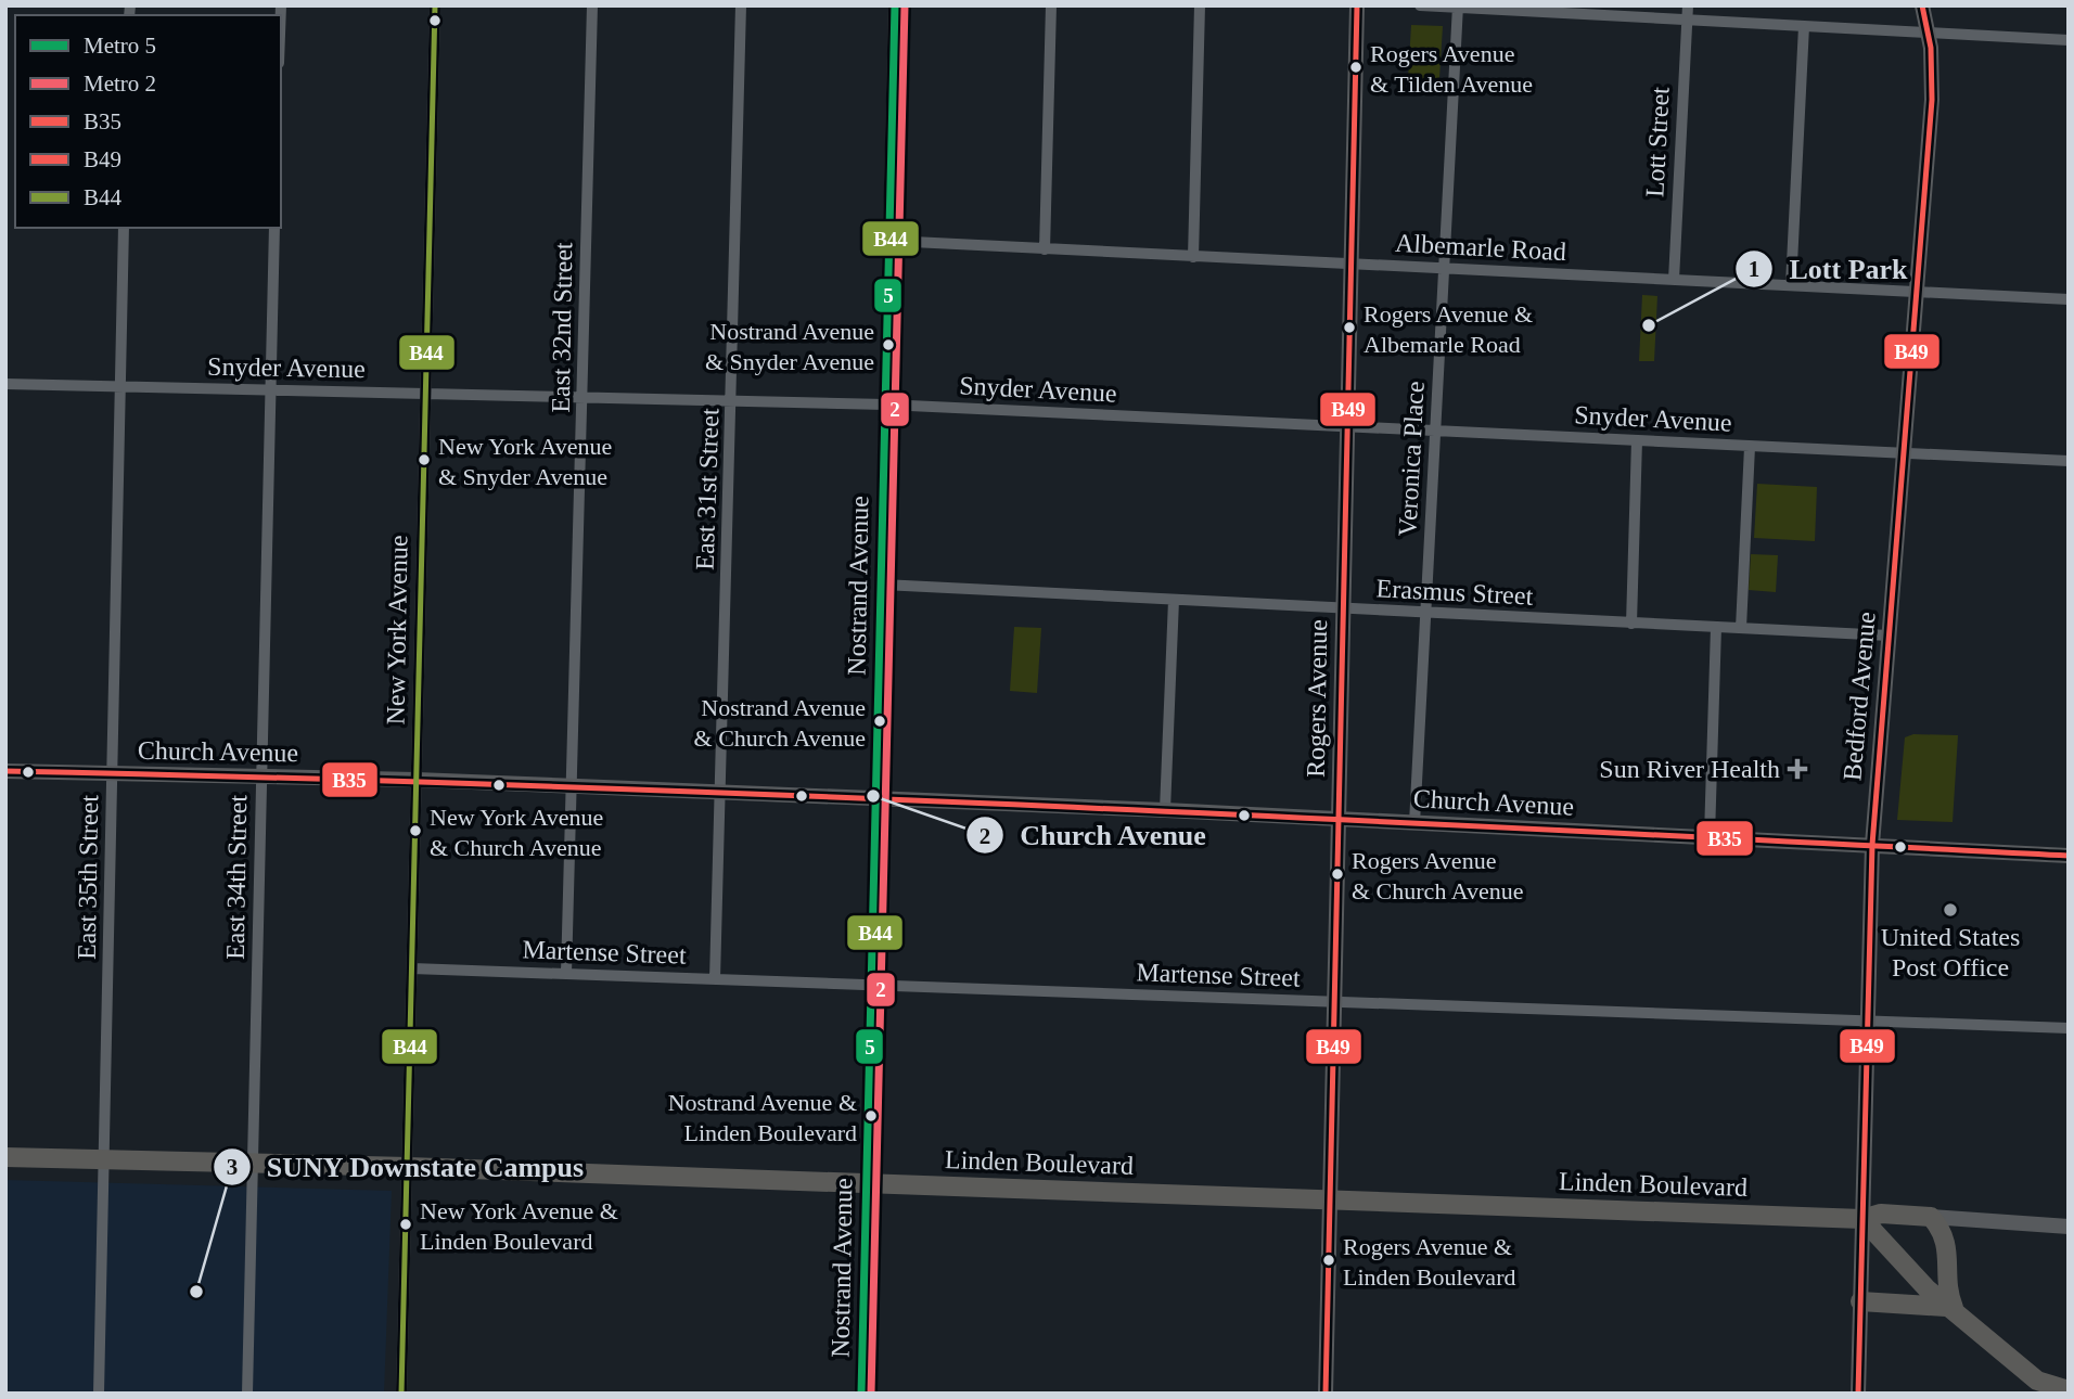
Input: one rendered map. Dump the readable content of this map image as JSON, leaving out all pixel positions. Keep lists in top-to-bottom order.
{
  "streets": {
    "highway": ["Linden Boulevard"],
    "main road": [
      "Nostrand Avenue",
      "Bedford Avenue",
      "Rogers Avenue",
      "Church Avenue"
    ],
    "street": [
      "Lott Street",
      "Albemarle Road",
      "East 32nd Street",
      "Snyder Avenue",
      "Veronica Place",
      "East 31st Street",
      "Erasmus Street",
      "New York Avenue",
      "East 35th Street",
      "East 34th Street",
      "Martense Street"
    ]
  },
  "crossings": [
    ["Lott Street", "Albemarle Road"],
    ["Albemarle Road", "Veronica Place"],
    ["Albemarle Road", "Nostrand Avenue"],
    ["Albemarle Road", "Bedford Avenue"],
    ["Albemarle Road", "Rogers Avenue"],
    ["East 32nd Street", "Snyder Avenue"],
    ["East 32nd Street", "Church Avenue"],
    ["East 32nd Street", "Martense Street"],
    ["Snyder Avenue", "Veronica Place"],
    ["Snyder Avenue", "East 31st Street"],
    ["Snyder Avenue", "Nostrand Avenue"],
    ["Snyder Avenue", "New York Avenue"],
    ["Snyder Avenue", "Bedford Avenue"],
    ["Snyder Avenue", "Rogers Avenue"],
    ["Snyder Avenue", "East 35th Street"],
    ["Snyder Avenue", "East 34th Street"],
    ["Veronica Place", "Erasmus Street"],
    ["Veronica Place", "Church Avenue"],
    ["East 31st Street", "Church Avenue"],
    ["East 31st Street", "Martense Street"],
    ["Nostrand Avenue", "Erasmus Street"],
    ["Nostrand Avenue", "Church Avenue"],
    ["Nostrand Avenue", "Martense Street"],
    ["Nostrand Avenue", "Linden Boulevard"],
    ["Erasmus Street", "Bedford Avenue"],
    ["Erasmus Street", "Rogers Avenue"],
    ["New York Avenue", "Church Avenue"],
    ["New York Avenue", "Martense Street"],
    ["New York Avenue", "Linden Boulevard"],
    ["Bedford Avenue", "Church Avenue"],
    ["Bedford Avenue", "Martense Street"],
    ["Bedford Avenue", "Linden Boulevard"],
    ["Rogers Avenue", "Church Avenue"],
    ["Rogers Avenue", "Martense Street"],
    ["Rogers Avenue", "Linden Boulevard"],
    ["Church Avenue", "East 35th Street"],
    ["Church Avenue", "East 34th Street"],
    ["East 35th Street", "Linden Boulevard"],
    ["East 34th Street", "Linden Boulevard"]
  ],
  "places": {
    "other": [
      "Rogers Avenue & Tilden Avenue",
      "Lott Park",
      "Rogers Avenue & Albemarle Road",
      "Nostrand Avenue & Snyder Avenue",
      "New York Avenue & Snyder Avenue",
      "Nostrand Avenue & Church Avenue",
      "Church Avenue",
      "New York Avenue & Church Avenue",
      "Rogers Avenue & Church Avenue",
      "United States Post Office",
      "Nostrand Avenue & Linden Boulevard",
      "New York Avenue & Linden Boulevard",
      "Rogers Avenue & Linden Boulevard",
      "SUNY Downstate Campus"
    ],
    "health": ["Sun River Health"]
  },
  "lines": [
    "metro line 5",
    "metro line 2",
    "transit line B49",
    "transit line B44",
    "transit line B35"
  ],
  "legend": [
    "Metro 5",
    "Metro 2",
    "B35",
    "B49",
    "B44"
  ]
}
